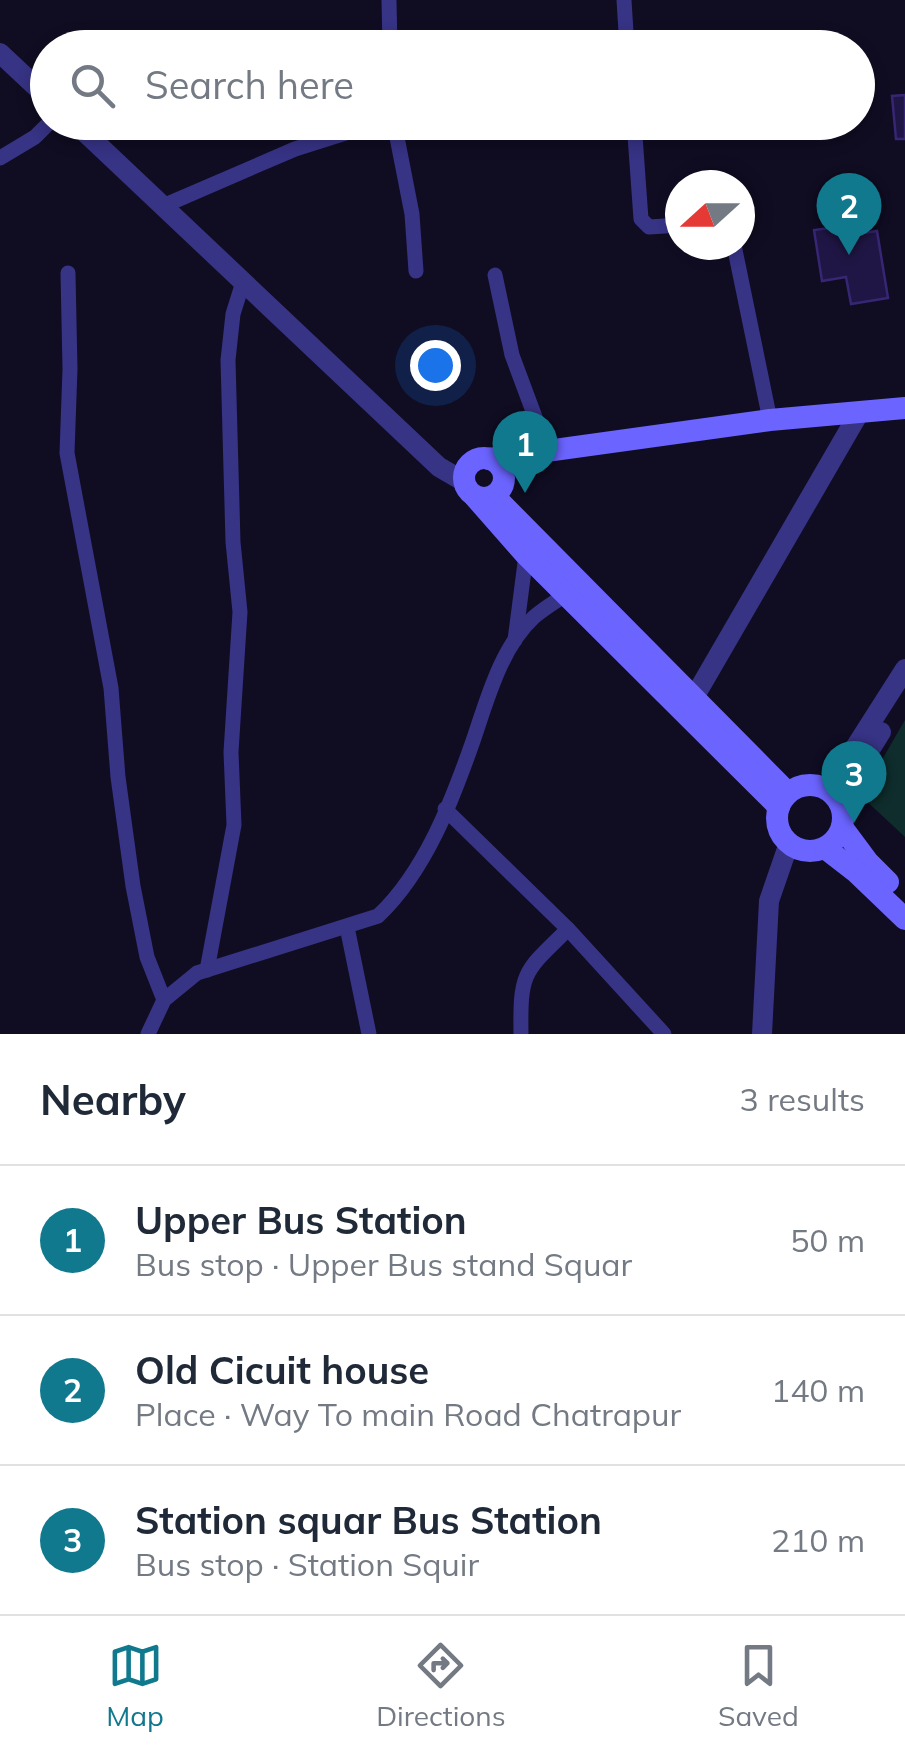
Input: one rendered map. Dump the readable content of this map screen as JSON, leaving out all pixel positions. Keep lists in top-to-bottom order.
{
  "north": "left",
  "page": {
    "search": "Search here",
    "pins": ["2", "1", "3"],
    "heading": ["Nearby", "3 results"],
    "list": [
      {
        "mark": "1",
        "name": "Upper Bus Station",
        "note": "Bus stop · Upper Bus stand Squar",
        "value": "50 m"
      },
      {
        "mark": "2",
        "name": "Old Cicuit house",
        "note": "Place · Way To main Road Chatrapur",
        "value": "140 m"
      },
      {
        "mark": "3",
        "name": "Station squar Bus Station",
        "note": "Bus stop · Station Squir",
        "value": "210 m"
      }
    ],
    "nav": ["Map", "Directions", "Saved"]
  }
}
